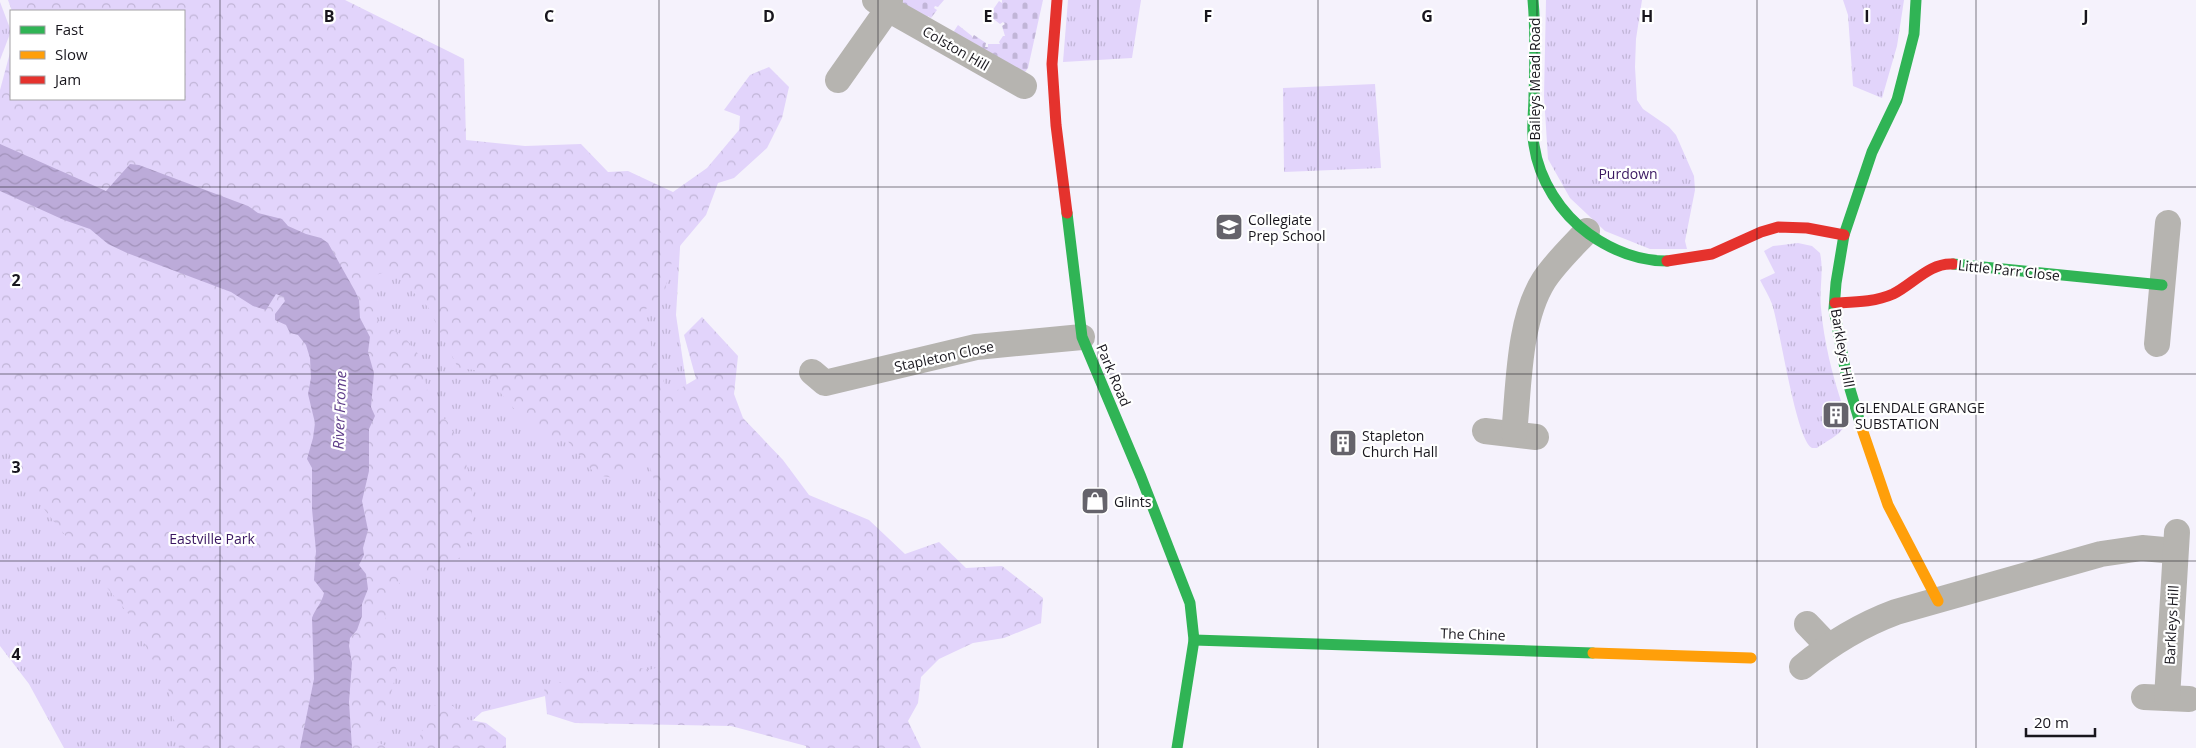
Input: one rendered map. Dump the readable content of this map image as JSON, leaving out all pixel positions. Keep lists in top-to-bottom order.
{
  "streets": {
    "street": [
      "Colston Hill",
      "Baileys Mead Road",
      "Little Parr Close",
      "Barkleys Hill",
      "Stapleton Close",
      "Park Road",
      "The Chine"
    ]
  },
  "crossings": [
    ["Baileys Mead Road", "Barkleys Hill"],
    ["Little Parr Close", "Barkleys Hill"],
    ["Stapleton Close", "Park Road"],
    ["Park Road", "The Chine"]
  ],
  "water": ["River Frome"],
  "parks": ["Purdown", "Eastville Park"],
  "places": {
    "school or university": ["Collegiate Prep School"],
    "building": ["GLENDALE GRANGE SUBSTATION", "Stapleton Church Hall"],
    "shop": ["Glints"]
  },
  "legend": ["Fast", "Slow", "Jam"],
  "scale_bar": "20 m",
  "grid": {
    "columns": [
      "B",
      "C",
      "D",
      "E",
      "F",
      "G",
      "H",
      "I",
      "J"
    ],
    "rows": ["2", "3", "4"]
  }
}
